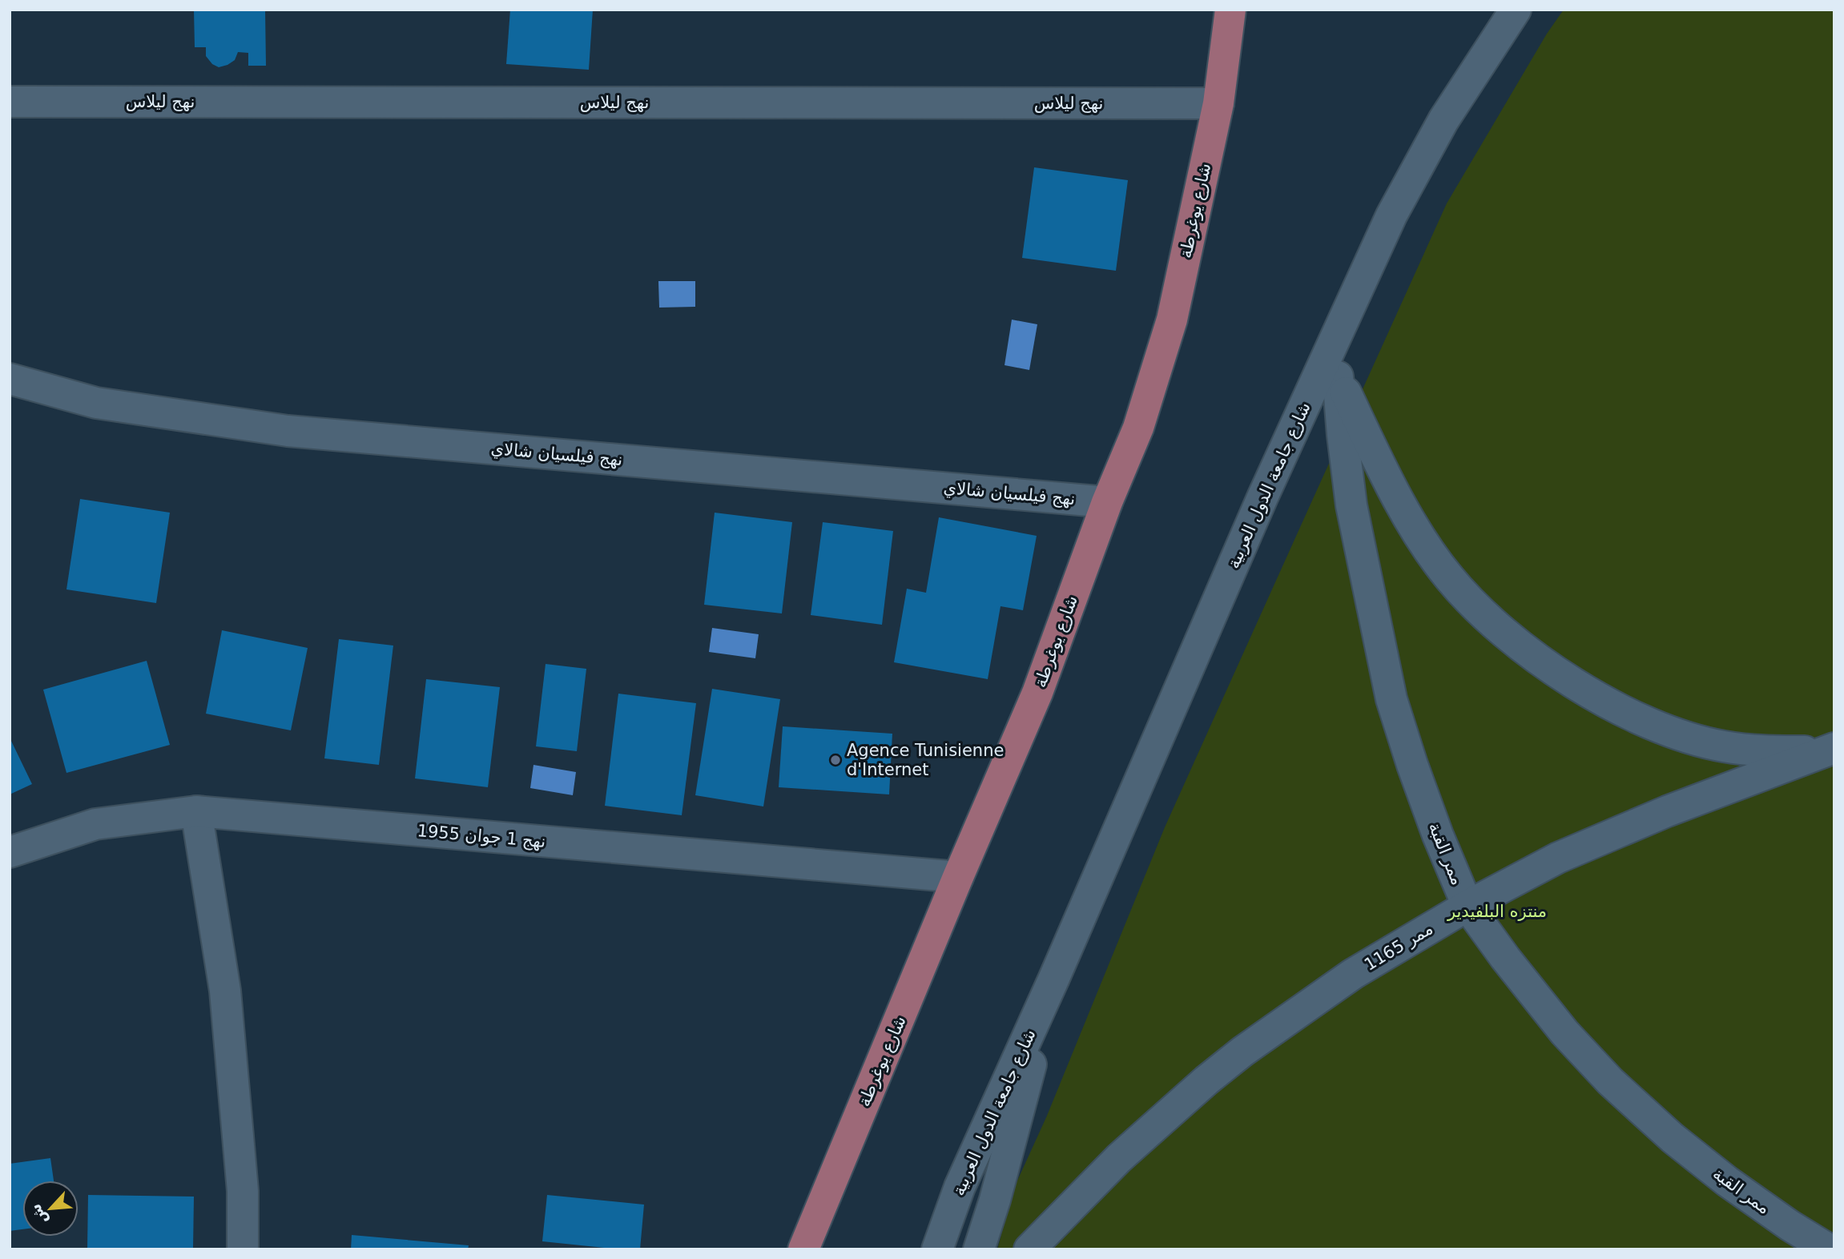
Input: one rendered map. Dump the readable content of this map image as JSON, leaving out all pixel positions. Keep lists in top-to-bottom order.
{
  "streets": {
    "main road": ["شارع يوغرطة"],
    "street": [
      "نهج ليلاس",
      "نهج فيلسيان شالاي",
      "شارع جامعة الدول العربية",
      "نهج 1 جوان 1955",
      "ممر القبة",
      "ممر 1165"
    ]
  },
  "crossings": [
    ["نهج ليلاس", "شارع يوغرطة"],
    ["شارع يوغرطة", "نهج فيلسيان شالاي"],
    ["شارع يوغرطة", "نهج 1 جوان 1955"],
    ["شارع جامعة الدول العربية", "ممر القبة"],
    ["ممر القبة", "ممر 1165"]
  ],
  "parks": ["منتزه البلفيدير"],
  "places": ["Agence Tunisienne d'Internet"],
  "north": "bottom left"
}
